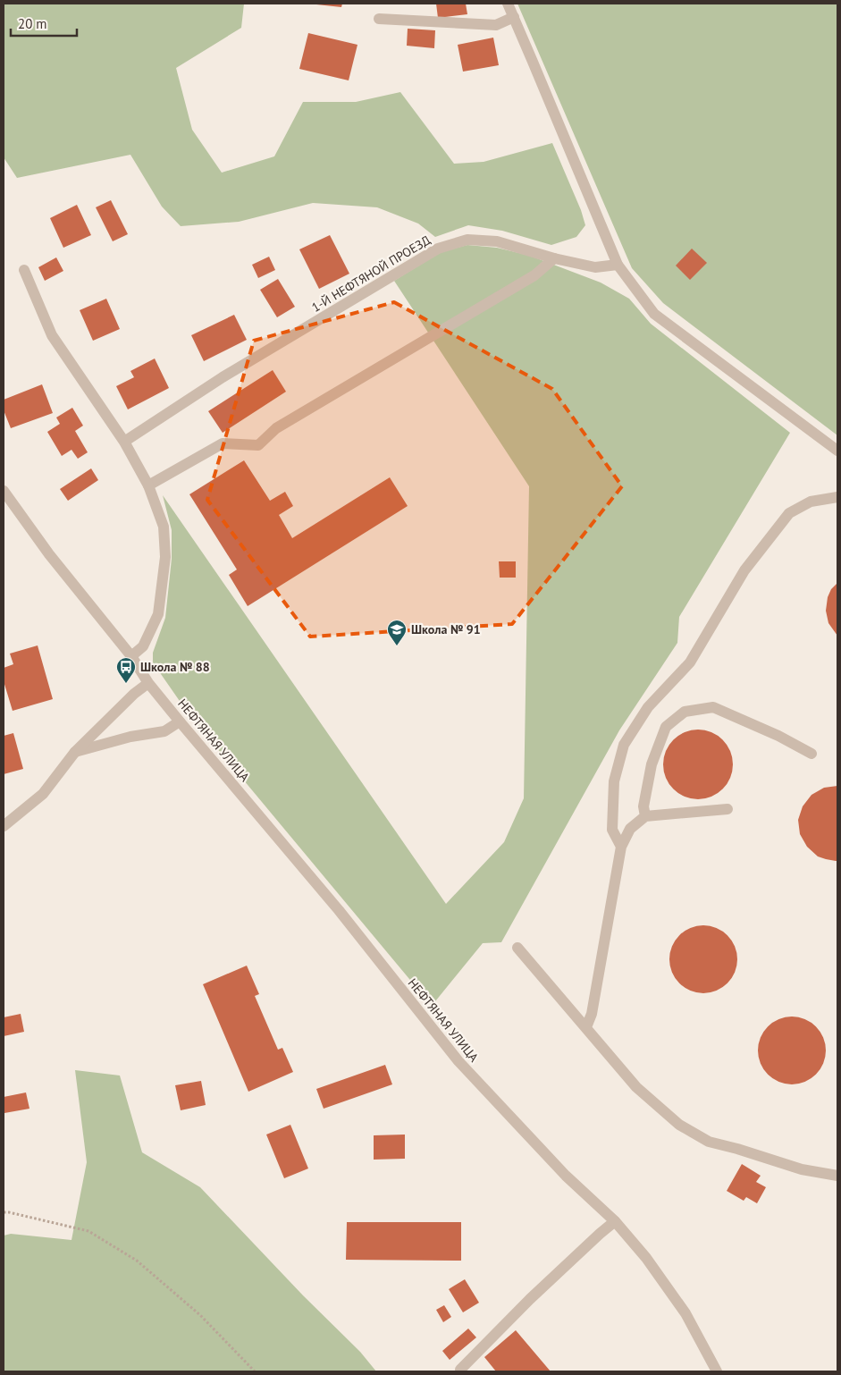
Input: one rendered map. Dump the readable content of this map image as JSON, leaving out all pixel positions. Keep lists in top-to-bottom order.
{
  "streets": {
    "street": ["1-Й НЕФТЯНОЙ ПРОЕЗД", "НЕФТЯНАЯ УЛИЦА"]
  },
  "places": {
    "school or university": ["Школа № 91"],
    "bus stop": ["Школа № 88"]
  },
  "scale_bar": "20 m"
}
